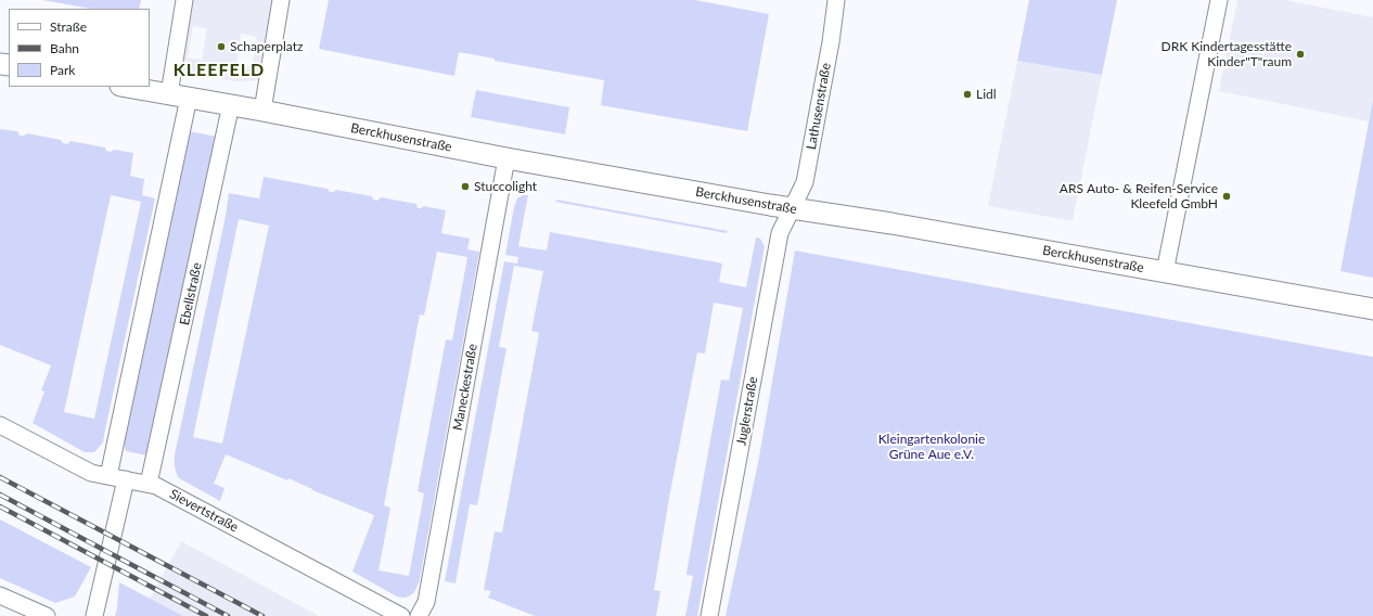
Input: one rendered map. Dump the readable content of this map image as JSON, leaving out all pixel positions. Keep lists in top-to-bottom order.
{
  "streets": {
    "street": [
      "Lathusenstraße",
      "Berckhusenstraße",
      "Ebellstraße",
      "Maneckestraße",
      "Juglerstraße",
      "Sievertstraße"
    ]
  },
  "crossings": [
    ["Lathusenstraße", "Berckhusenstraße"],
    ["Lathusenstraße", "Juglerstraße"],
    ["Berckhusenstraße", "Ebellstraße"],
    ["Berckhusenstraße", "Maneckestraße"],
    ["Berckhusenstraße", "Juglerstraße"],
    ["Ebellstraße", "Sievertstraße"]
  ],
  "districts": ["KLEEFELD"],
  "parks": ["Kleingartenkolonie Grüne Aue e.V."],
  "places": [
    "Schaperplatz",
    "DRK Kindertagesstätte Kinder\"T\"raum",
    "Lidl",
    "Stuccolight",
    "ARS Auto- & Reifen-Service Kleefeld GmbH"
  ],
  "legend": ["Straße", "Bahn", "Park"]
}
